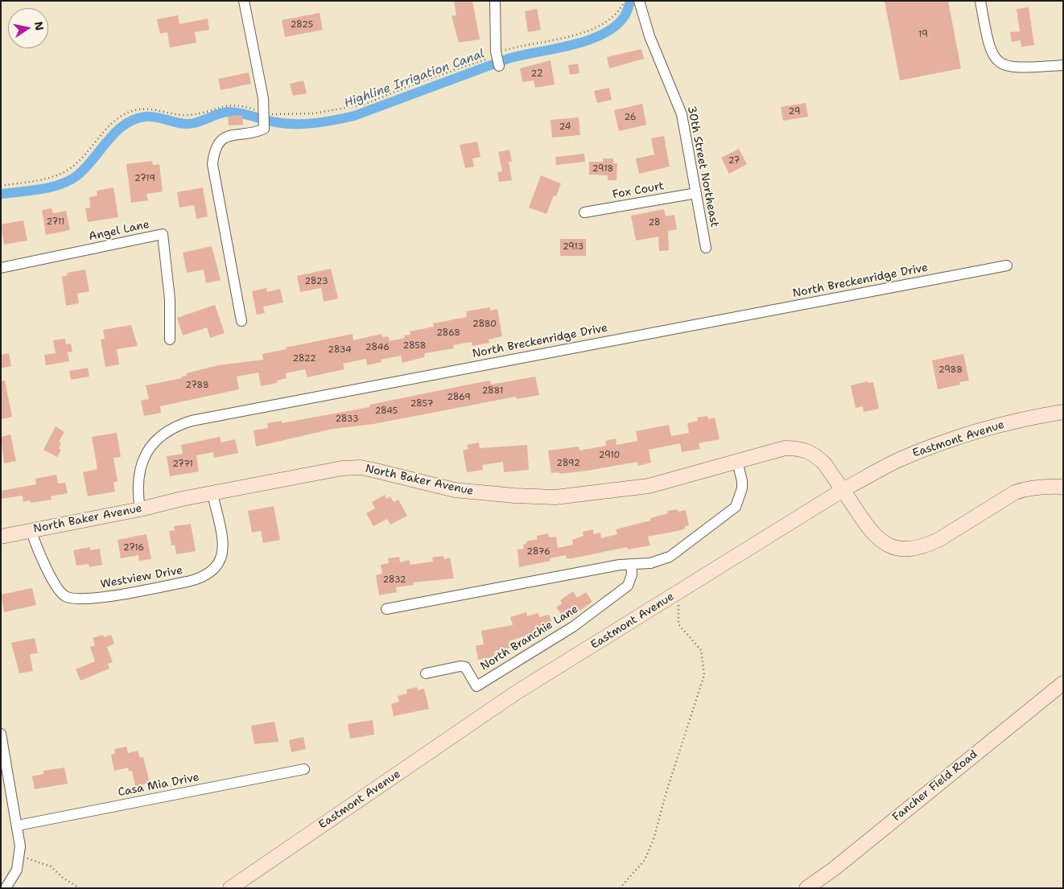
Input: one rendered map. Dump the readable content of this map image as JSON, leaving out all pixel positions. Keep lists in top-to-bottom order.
{
  "streets": {
    "main road": ["Eastmont Avenue", "North Baker Avenue", "Fancher Field Road"],
    "street": [
      "30th Street Northeast",
      "Fox Court",
      "Angel Lane",
      "North Breckenridge Drive",
      "Westview Drive",
      "North Branchie Lane",
      "Casa Mia Drive"
    ]
  },
  "crossings": [
    ["30th Street Northeast", "Fox Court"],
    ["North Breckenridge Drive", "North Baker Avenue"],
    ["Eastmont Avenue", "North Baker Avenue"],
    ["North Baker Avenue", "Westview Drive"]
  ],
  "water": ["Highline Irrigation Canal"],
  "house_numbers": [
    "2825",
    "19",
    "22",
    "29",
    "26",
    "24",
    "27",
    "2918",
    "2719",
    "2711",
    "28",
    "2913",
    "2823",
    "2880",
    "2868",
    "2858",
    "2846",
    "2834",
    "2822",
    "2988",
    "2788",
    "2881",
    "2869",
    "2857",
    "2845",
    "2833",
    "2910",
    "2892",
    "2771",
    "2716",
    "2876",
    "2832"
  ],
  "north": "right"
}
